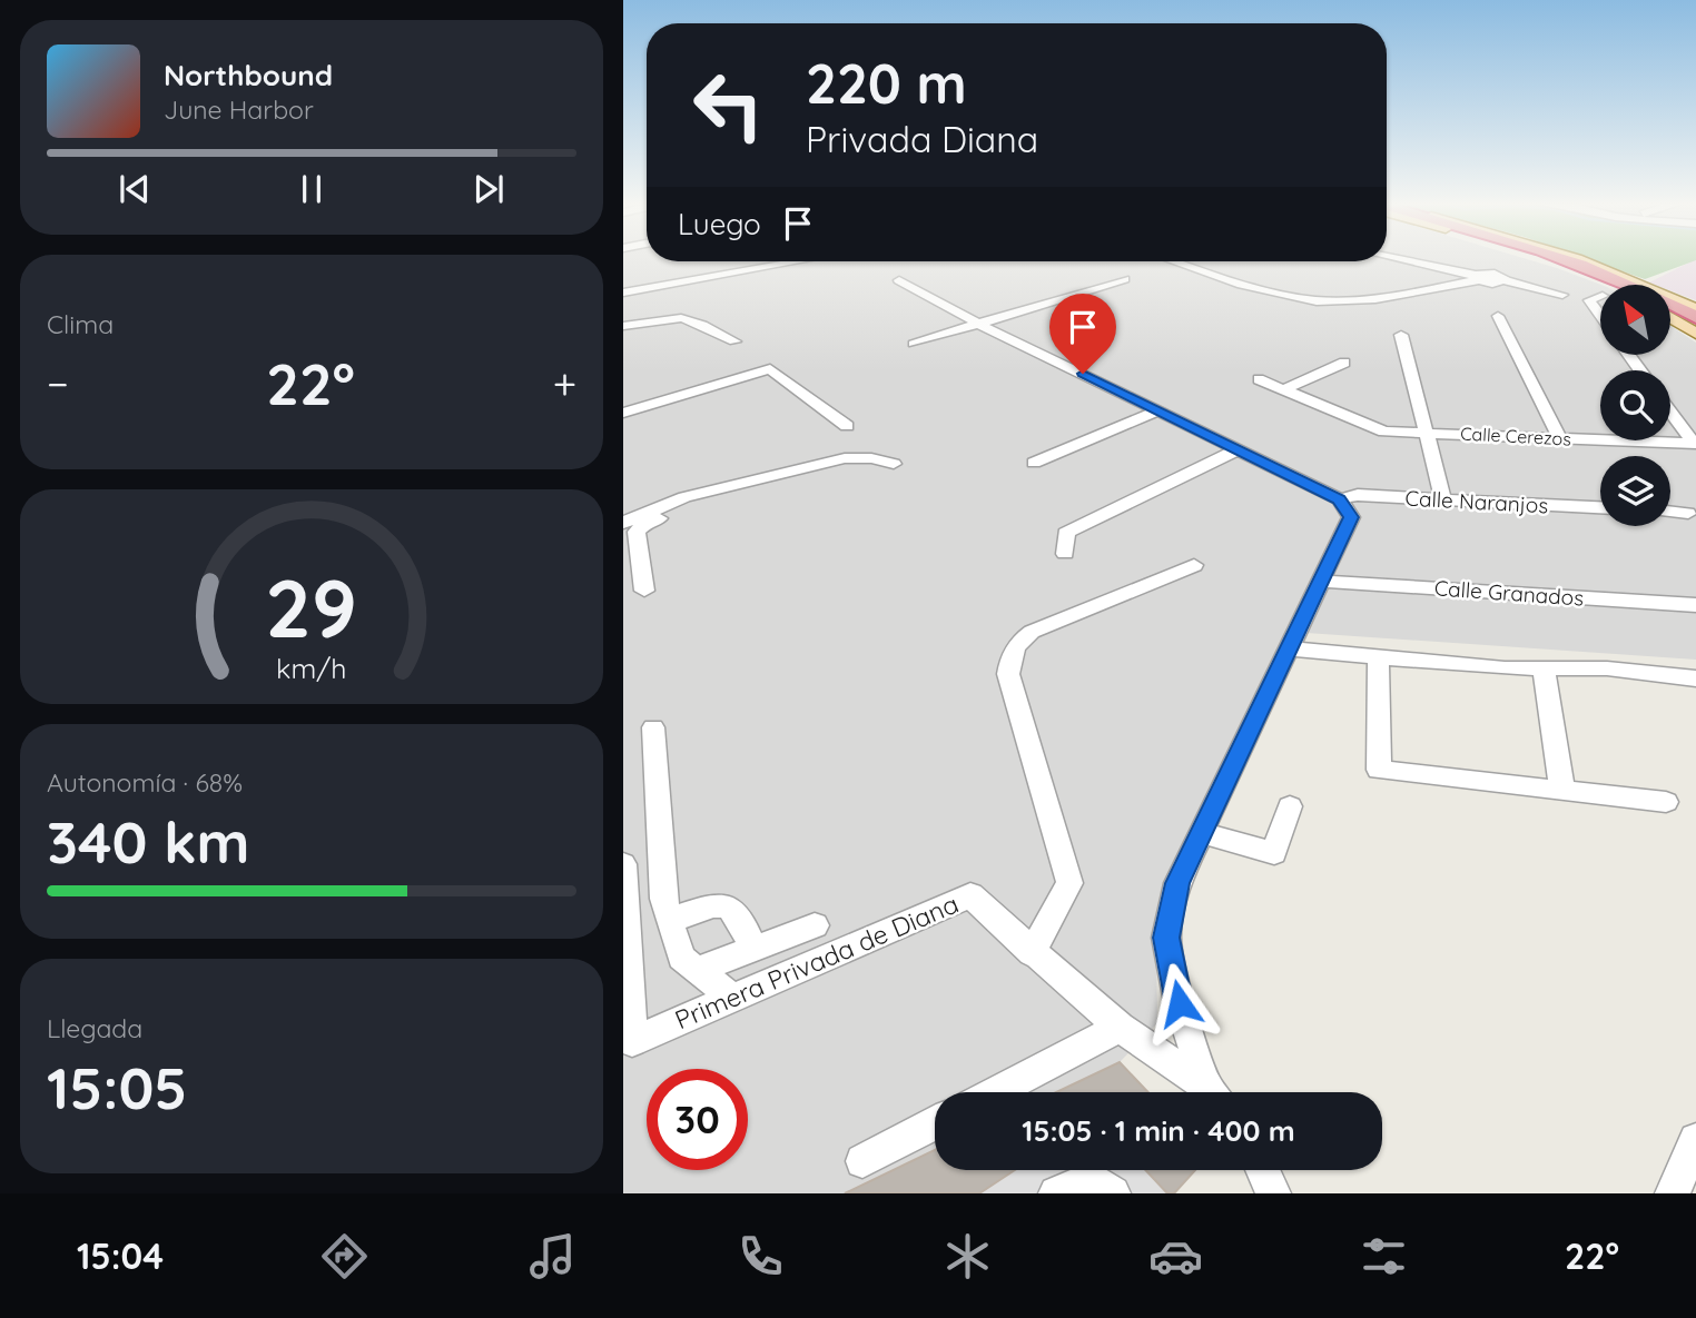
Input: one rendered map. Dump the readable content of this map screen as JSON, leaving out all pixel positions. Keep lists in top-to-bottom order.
{
  "streets": {
    "street": [
      "Calle Cerezos",
      "Calle Naranjos",
      "Calle Granados",
      "Primera Privada de Diana"
    ]
  },
  "north": "top left",
  "page": {
    "turn": ["220 m", "Privada Diana"],
    "song": ["Northbound", "June Harbor"],
    "then": "Luego",
    "tile": [
      "Clima",
      ["Autonomía · 68%", "340 km"],
      ["Llegada", "15:05"]
    ],
    "heat": ["−", "22°", "+"],
    "limit": "30",
    "trip": "15:05 · 1 min · 400 m",
    "tabs": ["15:04", "22°"],
    "gauge": ["29", "km/h"]
  }
}
